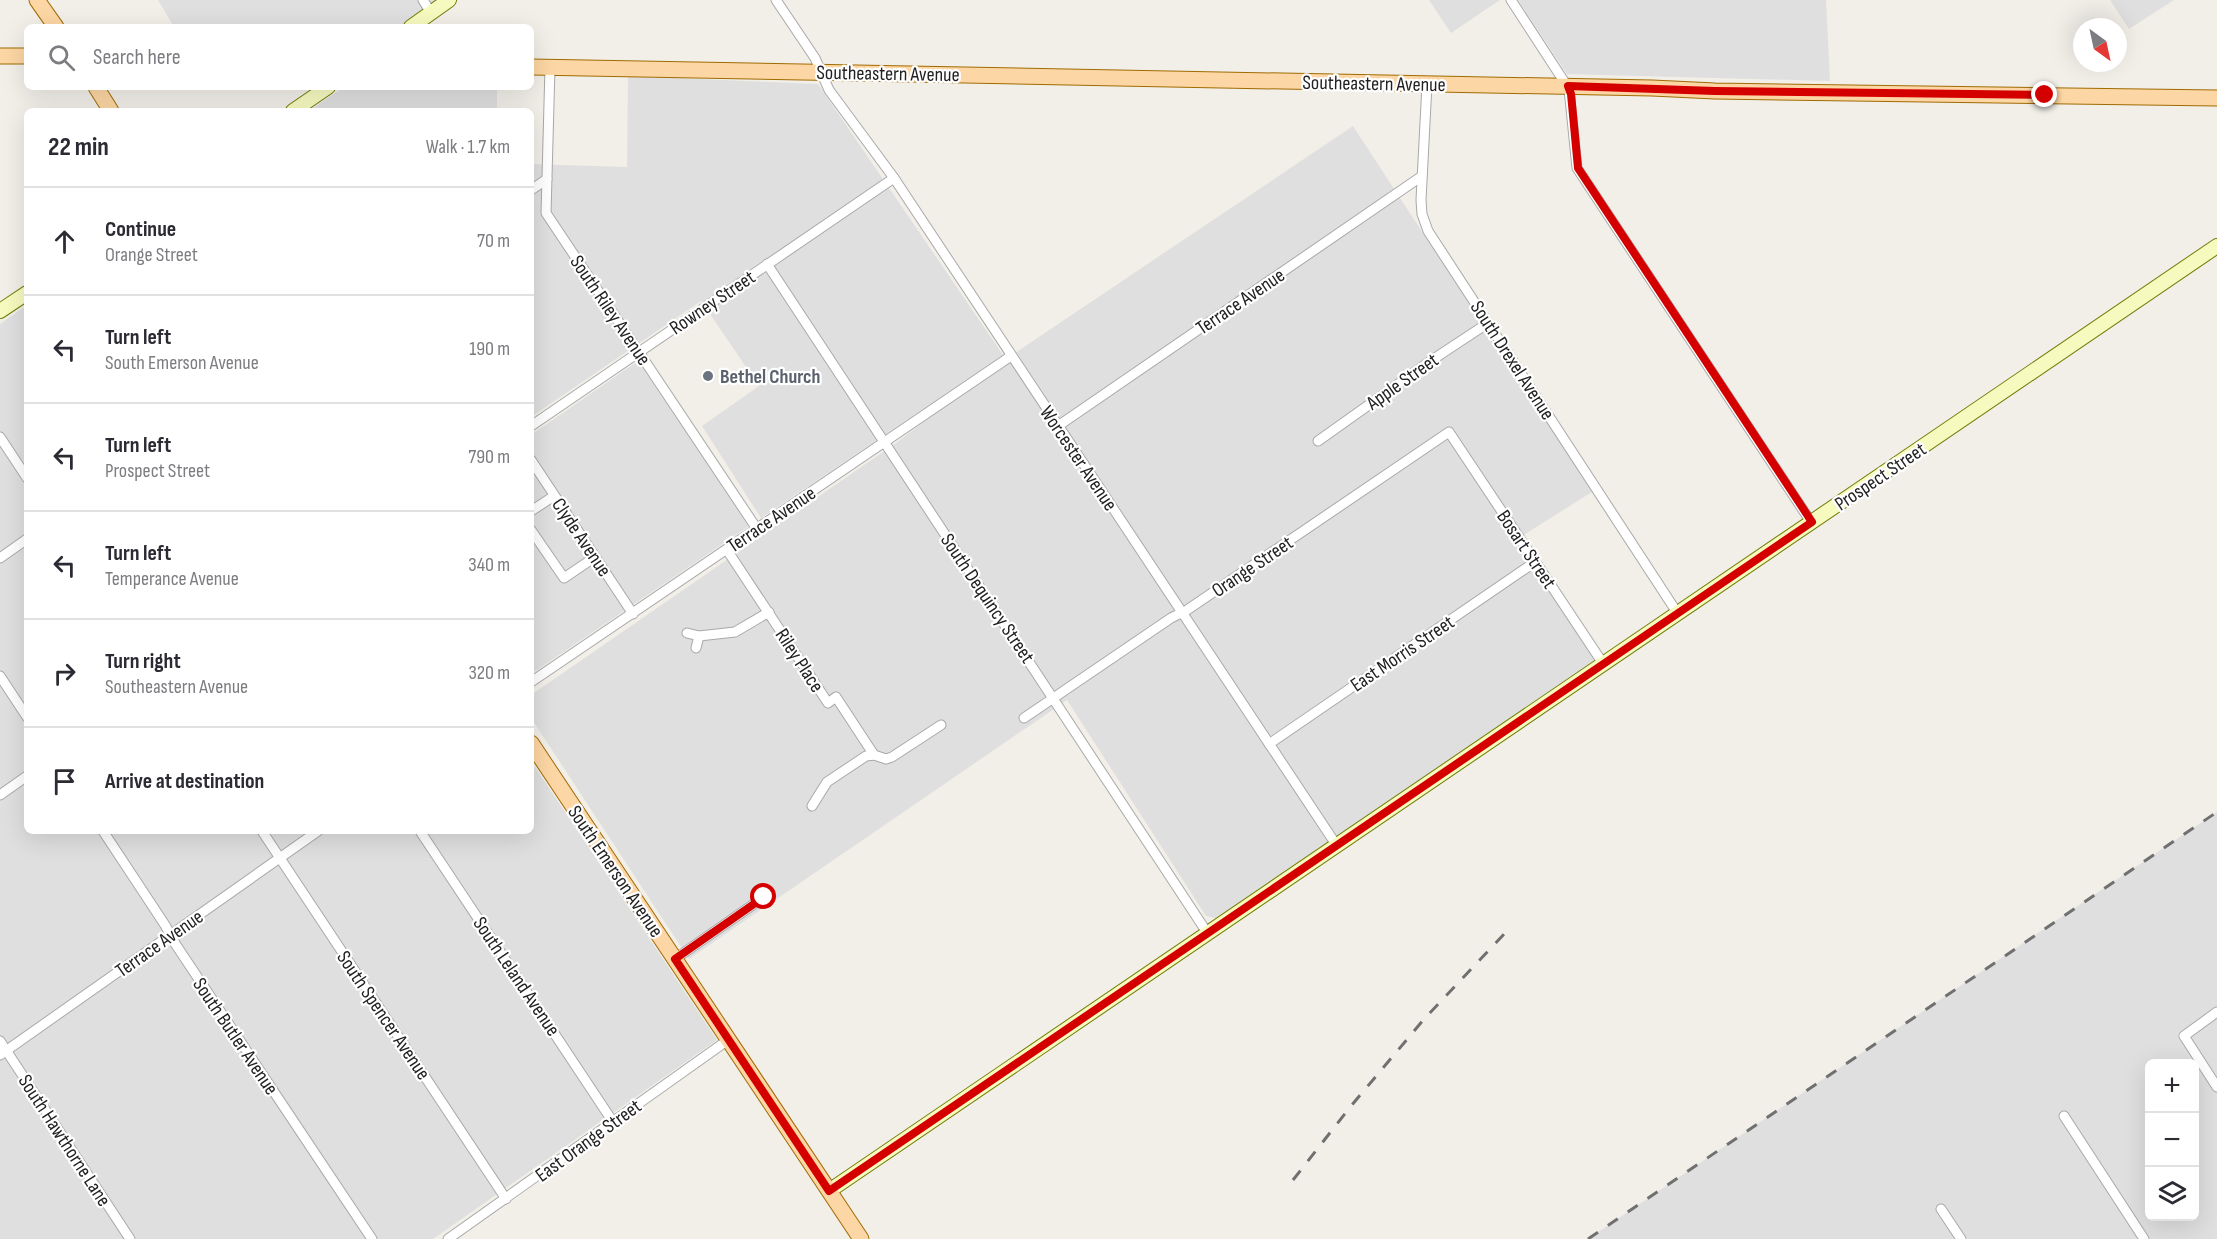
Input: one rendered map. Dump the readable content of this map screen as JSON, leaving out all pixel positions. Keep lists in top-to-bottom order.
{
  "streets": {
    "main road": ["Southeastern Avenue", "Prospect Street", "South Emerson Avenue"],
    "street": [
      "Terrace Avenue",
      "Rowney Street",
      "South Riley Avenue",
      "South Drexel Avenue",
      "Apple Street",
      "Worcester Avenue",
      "Clyde Avenue",
      "Bosart Street",
      "Orange Street",
      "South Dequincy Street",
      "East Morris Street",
      "Riley Place",
      "South Leland Avenue",
      "South Spencer Avenue",
      "South Butler Avenue",
      "South Hawthorne Lane",
      "East Orange Street"
    ]
  },
  "crossings": [
    ["Southeastern Avenue", "South Riley Avenue"],
    ["Southeastern Avenue", "South Drexel Avenue"],
    ["Southeastern Avenue", "Worcester Avenue"],
    ["Terrace Avenue", "South Riley Avenue"],
    ["Terrace Avenue", "South Drexel Avenue"],
    ["Terrace Avenue", "Worcester Avenue"],
    ["Terrace Avenue", "Clyde Avenue"],
    ["Terrace Avenue", "South Dequincy Street"],
    ["Terrace Avenue", "Riley Place"],
    ["Terrace Avenue", "South Spencer Avenue"],
    ["Terrace Avenue", "South Butler Avenue"],
    ["Terrace Avenue", "South Hawthorne Lane"],
    ["Rowney Street", "South Riley Avenue"],
    ["Rowney Street", "Worcester Avenue"],
    ["Rowney Street", "South Dequincy Street"],
    ["South Drexel Avenue", "Apple Street"],
    ["South Drexel Avenue", "Prospect Street"],
    ["Worcester Avenue", "Prospect Street"],
    ["Worcester Avenue", "Orange Street"],
    ["Worcester Avenue", "East Morris Street"],
    ["Prospect Street", "Bosart Street"],
    ["Prospect Street", "South Dequincy Street"],
    ["Prospect Street", "South Emerson Avenue"],
    ["Bosart Street", "Orange Street"],
    ["Bosart Street", "East Morris Street"],
    ["Orange Street", "South Dequincy Street"],
    ["South Emerson Avenue", "East Orange Street"],
    ["South Leland Avenue", "East Orange Street"],
    ["South Spencer Avenue", "East Orange Street"]
  ],
  "places": ["Bethel Church"],
  "north": "bottom right",
  "page": {
    "search": "Search here",
    "heading": ["22 min", "Walk · 1.7 km"],
    "list": [
      ["Continue", "Orange Street", "70 m"],
      ["Turn left", "South Emerson Avenue", "190 m"],
      ["Turn left", "Prospect Street", "790 m"],
      ["Turn left", "Temperance Avenue", "340 m"],
      ["Turn right", "Southeastern Avenue", "320 m"],
      "Arrive at destination"
    ],
    "map_buttons": ["+", "−"]
  }
}
